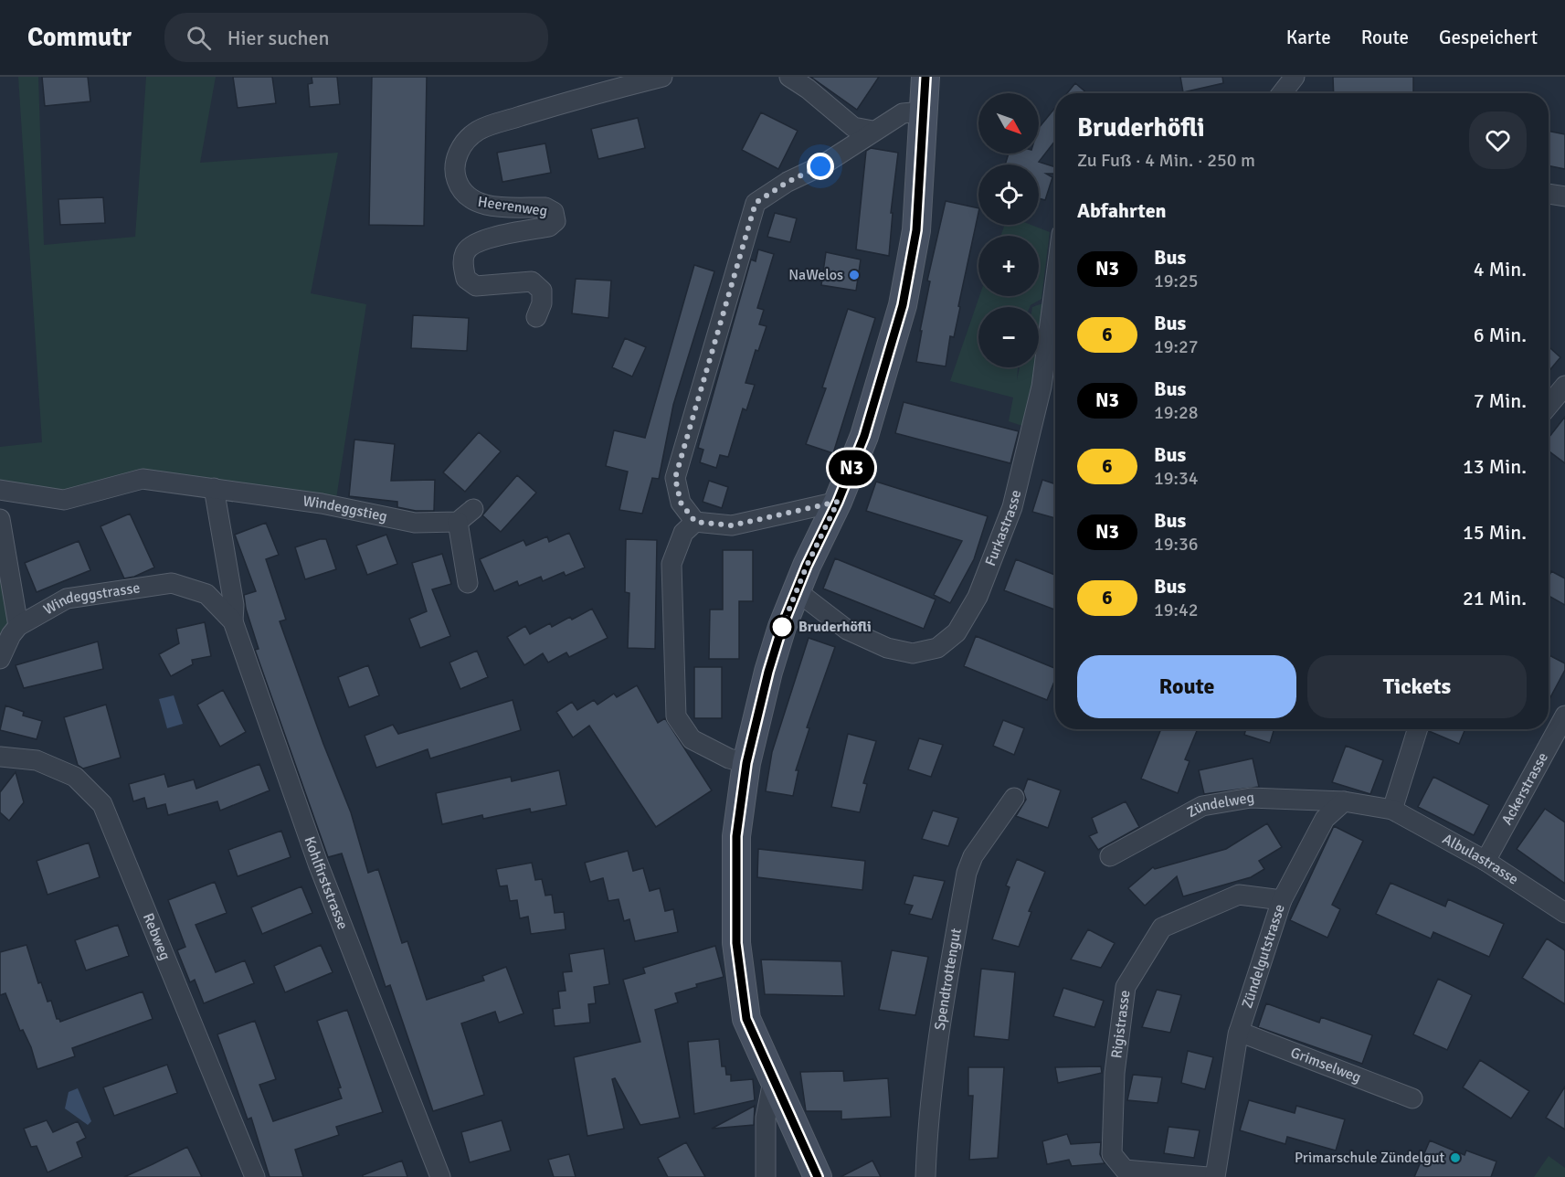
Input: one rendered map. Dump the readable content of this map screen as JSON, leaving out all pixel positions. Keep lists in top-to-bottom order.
{
  "streets": {
    "street": [
      "Heerenweg",
      "Windeggstieg",
      "Furkastrasse",
      "Windeggstrasse",
      "Ackerstrasse",
      "Zündelweg",
      "Albulastrasse",
      "Kohlfirststrasse",
      "Rebweg",
      "Zündelgutstrasse",
      "Spendtrottengut",
      "Rigistrasse",
      "Grimselweg"
    ]
  },
  "crossings": [
    ["Windeggstrasse", "Kohlfirststrasse"],
    ["Ackerstrasse", "Albulastrasse"],
    ["Zündelweg", "Zündelgutstrasse"],
    ["Zündelgutstrasse", "Rigistrasse"],
    ["Zündelgutstrasse", "Grimselweg"]
  ],
  "places": ["NaWelos", "Bruderhöfli", "Primarschule Zündelgut"],
  "lines": ["bus line N3"],
  "north": "bottom right",
  "page": {
    "header": "Commutr",
    "search": "Hier suchen",
    "nav": ["Karte", "Route", "Gespeichert"],
    "on_map": "N3",
    "map_buttons": ["+", "−"],
    "heading": [
      ["Bruderhöfli", "Zu Fuß · 4 Min. · 250 m"],
      "Abfahrten"
    ],
    "list": [
      {
        "mark": "N3",
        "name": "Bus",
        "note": "19:25",
        "value": "4 Min."
      },
      {
        "mark": "6",
        "name": "Bus",
        "note": "19:27",
        "value": "6 Min."
      },
      {
        "mark": "N3",
        "name": "Bus",
        "note": "19:28",
        "value": "7 Min."
      },
      {
        "mark": "6",
        "name": "Bus",
        "note": "19:34",
        "value": "13 Min."
      },
      {
        "mark": "N3",
        "name": "Bus",
        "note": "19:36",
        "value": "15 Min."
      },
      {
        "mark": "6",
        "name": "Bus",
        "note": "19:42",
        "value": "21 Min."
      }
    ],
    "buttons": ["Route", "Tickets"]
  }
}
